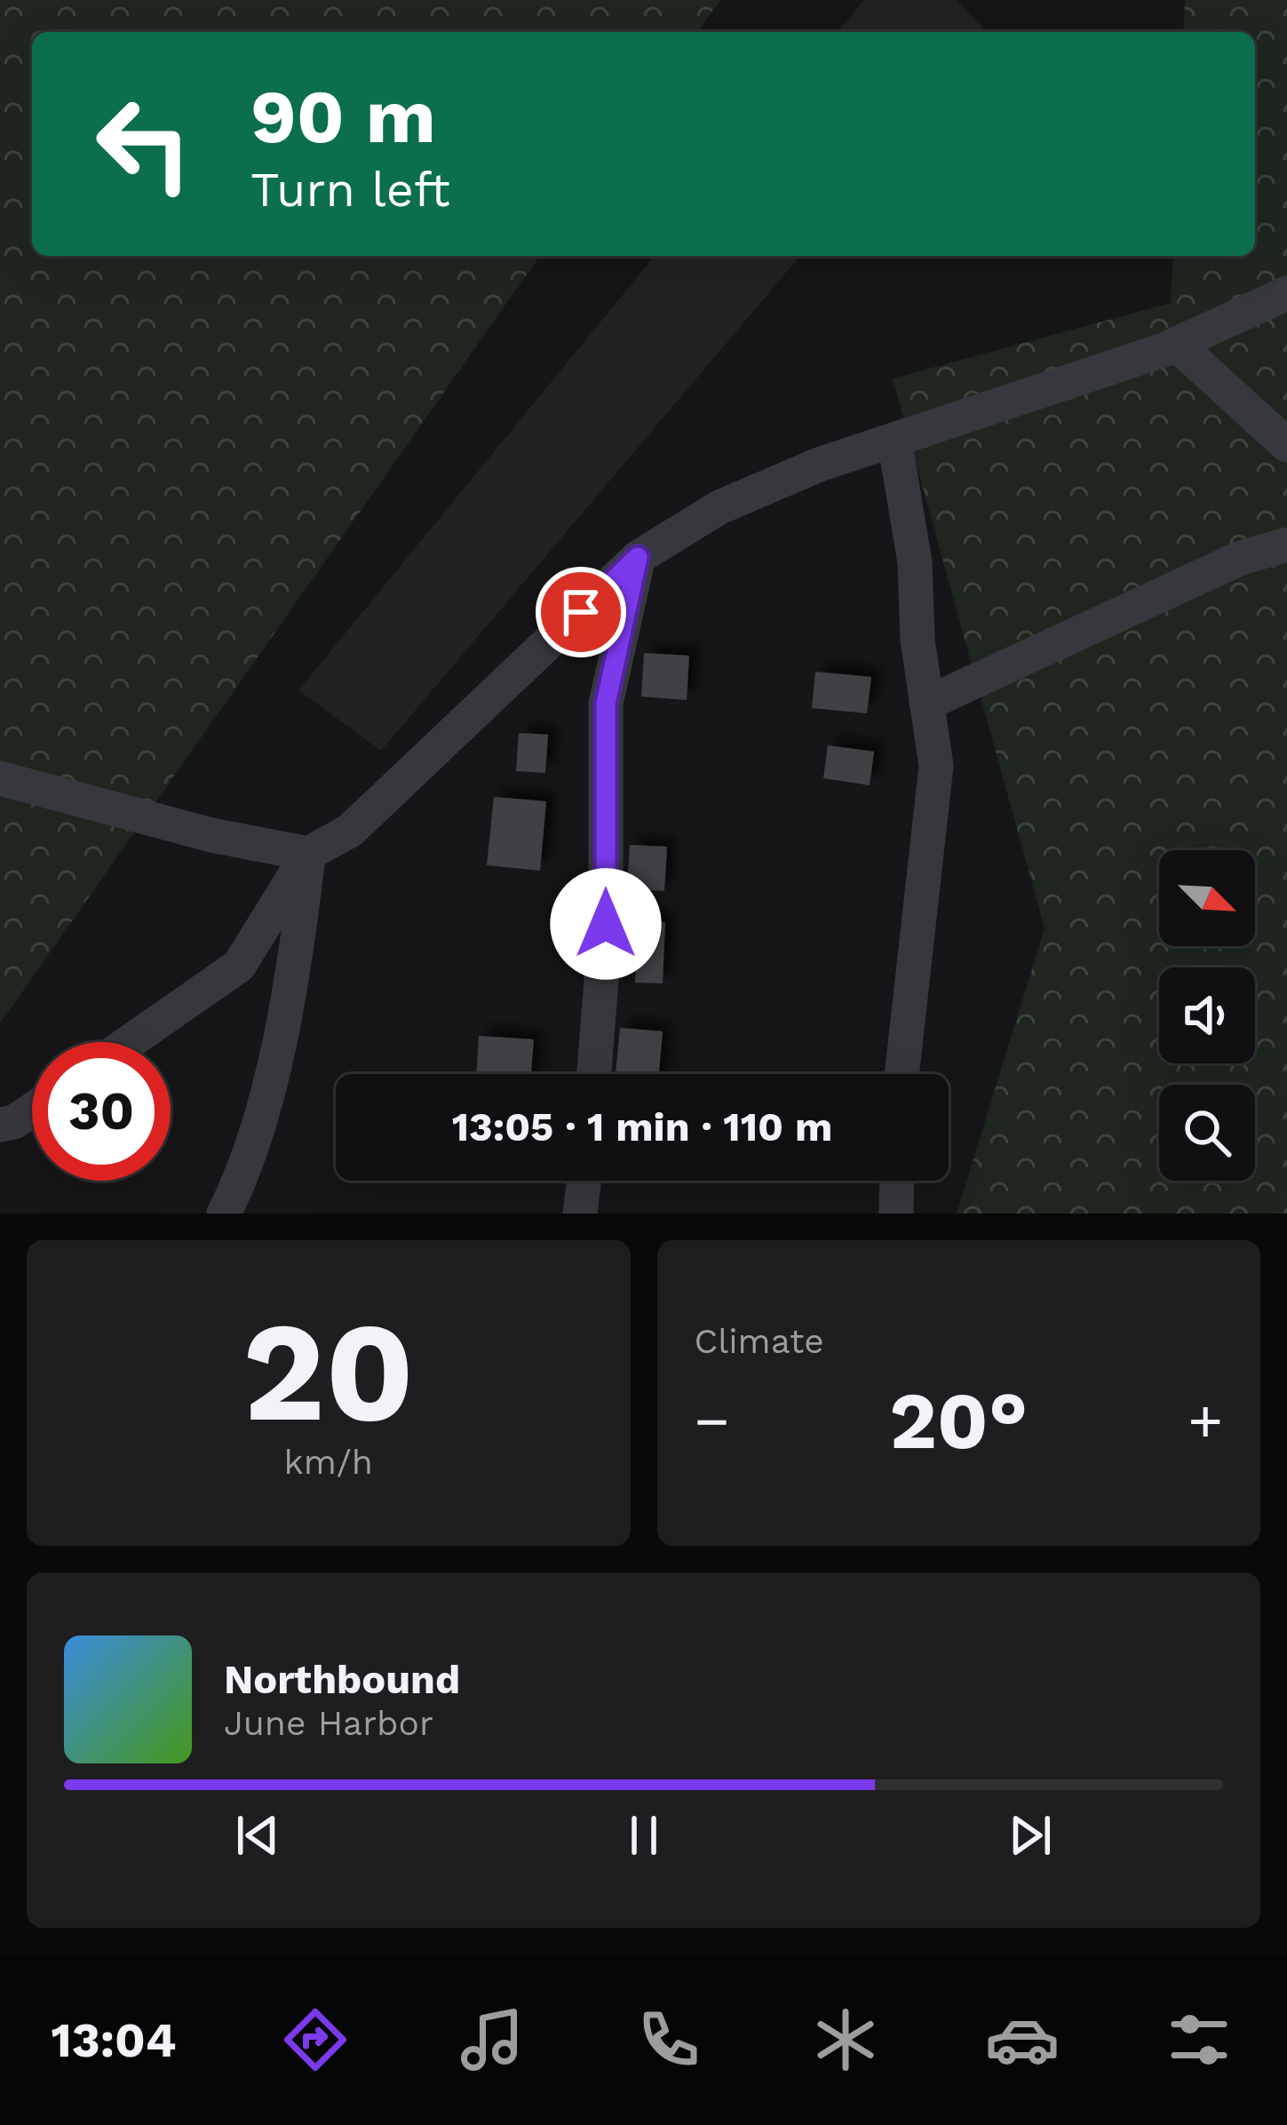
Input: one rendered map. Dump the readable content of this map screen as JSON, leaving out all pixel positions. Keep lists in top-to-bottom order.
{
  "north": "bottom right",
  "page": {
    "turn": ["90 m", "Turn left"],
    "limit": "30",
    "trip": "13:05 · 1 min · 110 m",
    "tile": [
      ["20", "km/h"],
      "Climate"
    ],
    "heat": ["−", "20°", "+"],
    "song": ["Northbound", "June Harbor"],
    "tabs": "13:04"
  }
}
